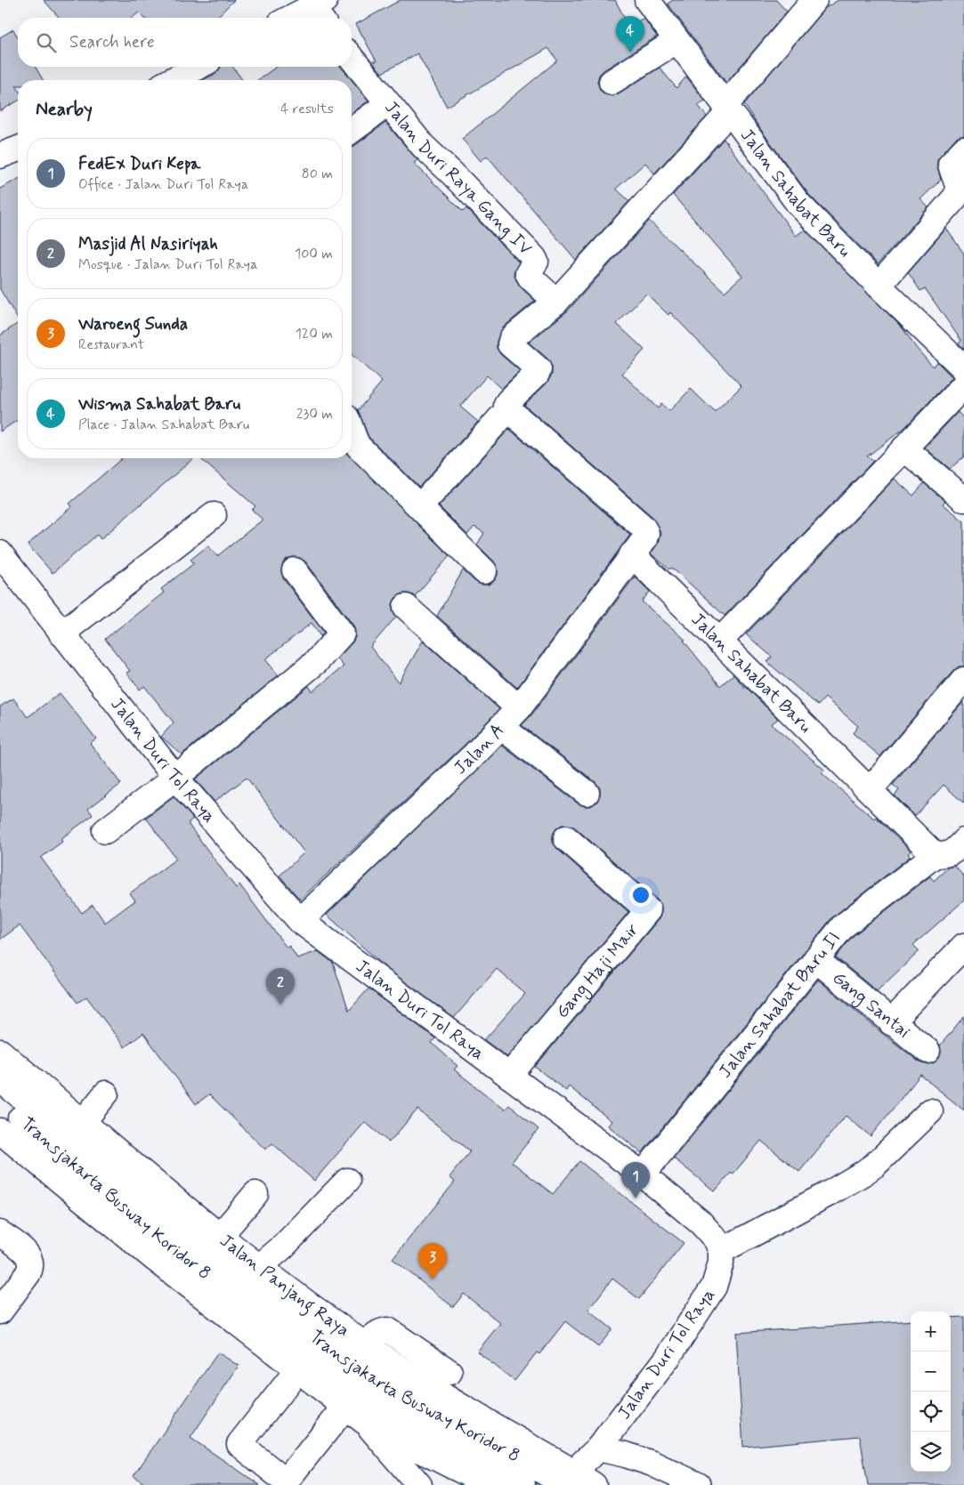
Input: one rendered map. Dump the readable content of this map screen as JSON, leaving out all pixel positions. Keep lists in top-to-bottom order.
{
  "streets": {
    "street": [
      "Jalan Duri Raya Gang IV",
      "Jalan Sahabat Baru",
      "Jalan A",
      "Jalan Duri Tol Raya",
      "Gang Haji Mair",
      "Jalan Sahabat Baru II",
      "Gang Santai",
      "Transjakarta Busway Koridor 8",
      "Jalan Panjang Raya"
    ]
  },
  "crossings": [
    ["Jalan Sahabat Baru", "Jalan A"],
    ["Jalan Sahabat Baru", "Jalan Sahabat Baru II"],
    ["Jalan A", "Jalan Duri Tol Raya"],
    ["Jalan Duri Tol Raya", "Gang Haji Mair"],
    ["Jalan Duri Tol Raya", "Jalan Sahabat Baru II"],
    ["Jalan Duri Tol Raya", "Transjakarta Busway Koridor 8"],
    ["Jalan Duri Tol Raya", "Jalan Panjang Raya"],
    ["Jalan Sahabat Baru II", "Gang Santai"],
    ["Transjakarta Busway Koridor 8", "Jalan Panjang Raya"]
  ],
  "page": {
    "pins": [
      "4",
      "2",
      "1",
      "3"
    ],
    "search": "Search here",
    "heading": ["Nearby", "4 results"],
    "list": [
      {
        "mark": "1",
        "name": "FedEx Duri Kepa",
        "note": "Office · Jalan Duri Tol Raya",
        "value": "80 m"
      },
      {
        "mark": "2",
        "name": "Masjid Al Nasiriyah",
        "note": "Mosque · Jalan Duri Tol Raya",
        "value": "100 m"
      },
      {
        "mark": "3",
        "name": "Waroeng Sunda",
        "note": "Restaurant",
        "value": "120 m"
      },
      {
        "mark": "4",
        "name": "Wisma Sahabat Baru",
        "note": "Place · Jalan Sahabat Baru",
        "value": "230 m"
      }
    ],
    "map_buttons": ["+", "−"]
  }
}
